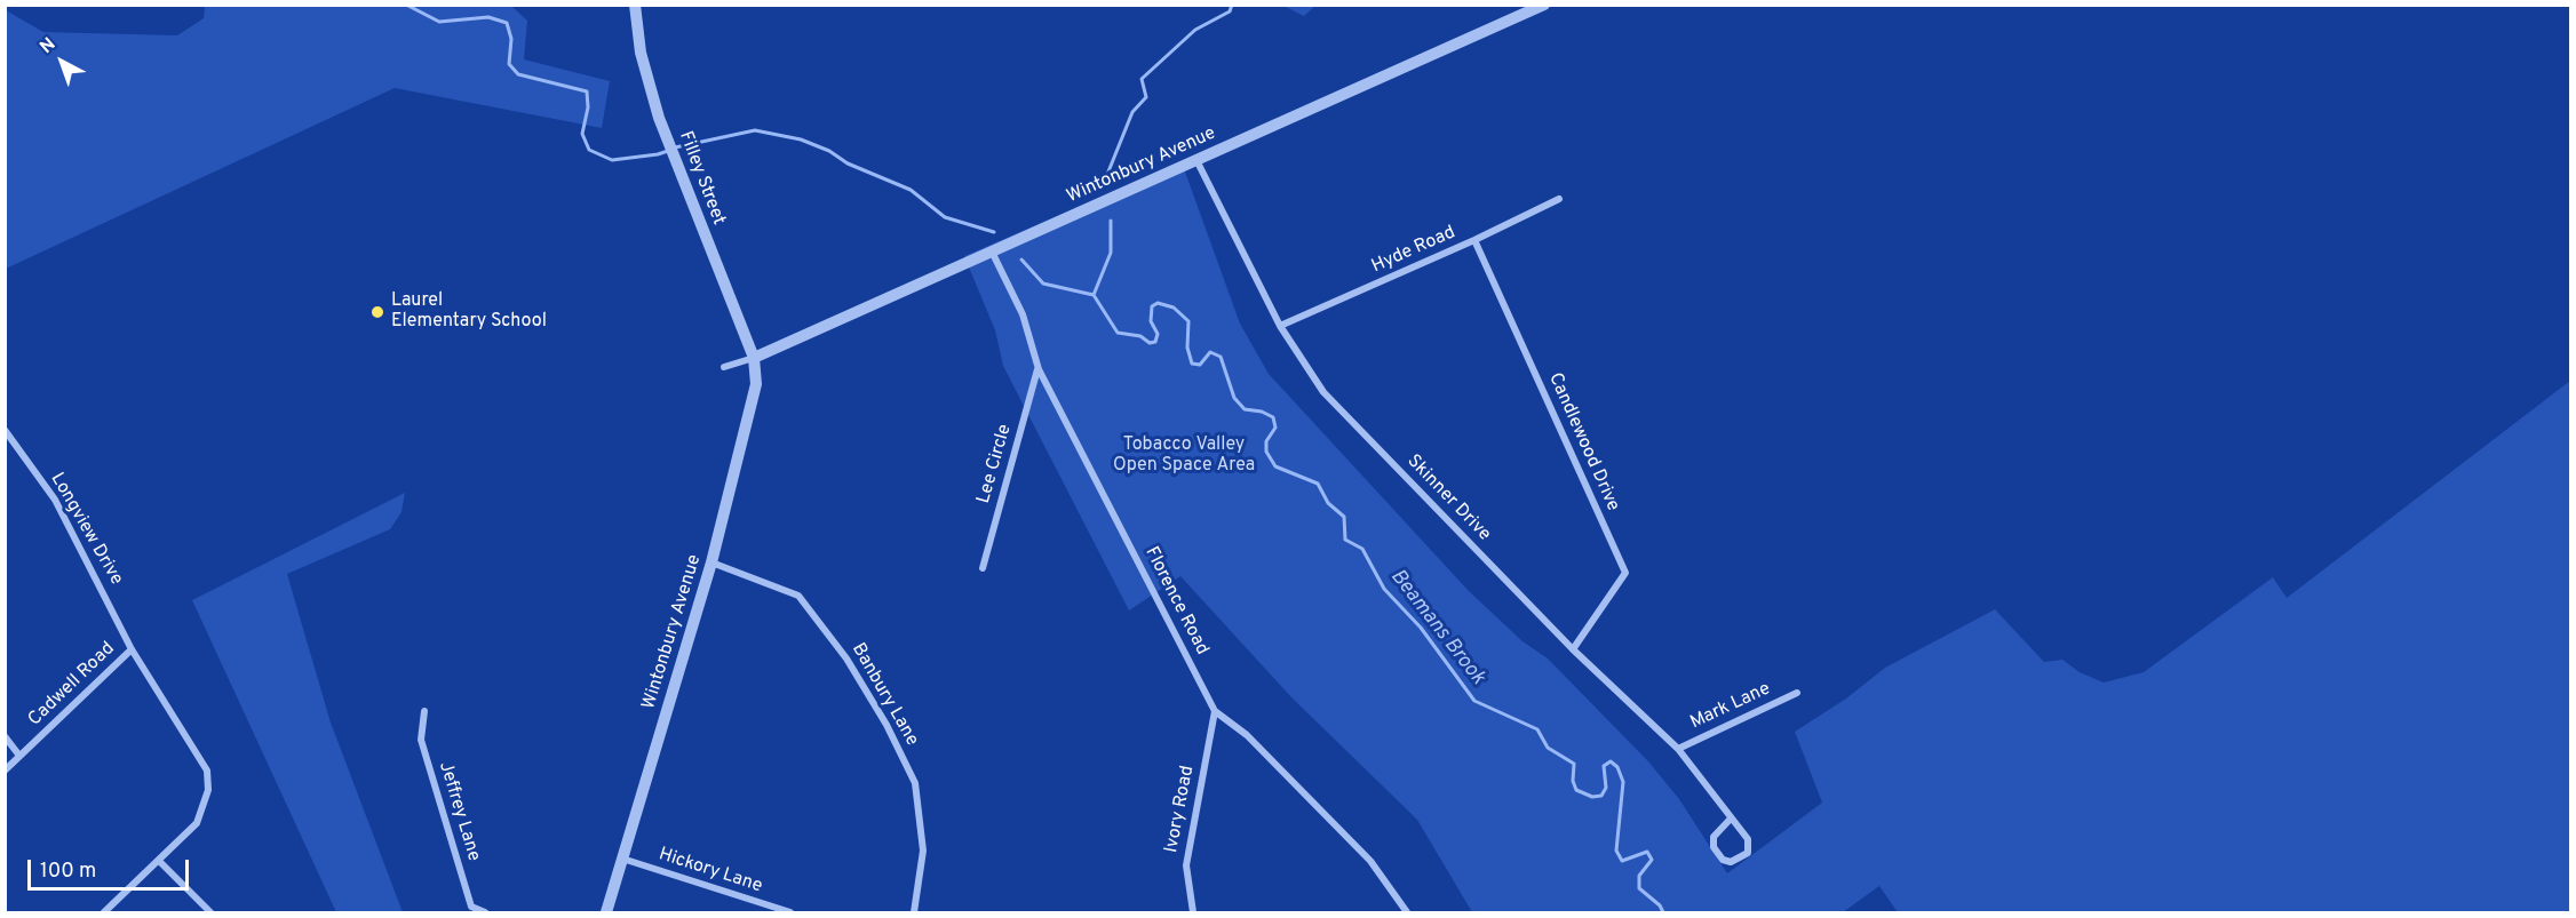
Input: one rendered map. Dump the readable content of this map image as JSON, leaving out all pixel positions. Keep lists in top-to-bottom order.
{
  "streets": {
    "street": [
      "Wintonbury Avenue",
      "Filley Street",
      "Hyde Road",
      "Candlewood Drive",
      "Lee Circle",
      "Skinner Drive",
      "Longview Drive",
      "Florence Road",
      "Cadwell Road",
      "Banbury Lane",
      "Mark Lane",
      "Ivory Road",
      "Jeffrey Lane",
      "Hickory Lane"
    ]
  },
  "crossings": [
    ["Wintonbury Avenue", "Filley Street"],
    ["Wintonbury Avenue", "Skinner Drive"],
    ["Wintonbury Avenue", "Florence Road"],
    ["Wintonbury Avenue", "Banbury Lane"],
    ["Wintonbury Avenue", "Hickory Lane"],
    ["Hyde Road", "Candlewood Drive"],
    ["Hyde Road", "Skinner Drive"],
    ["Candlewood Drive", "Skinner Drive"],
    ["Lee Circle", "Florence Road"],
    ["Skinner Drive", "Mark Lane"],
    ["Longview Drive", "Cadwell Road"],
    ["Florence Road", "Ivory Road"]
  ],
  "water": ["Beamans Brook"],
  "parks": ["Tobacco Valley Open Space Area"],
  "places": ["Laurel Elementary School"],
  "scale_bar": "100 m",
  "north": "top left"
}
